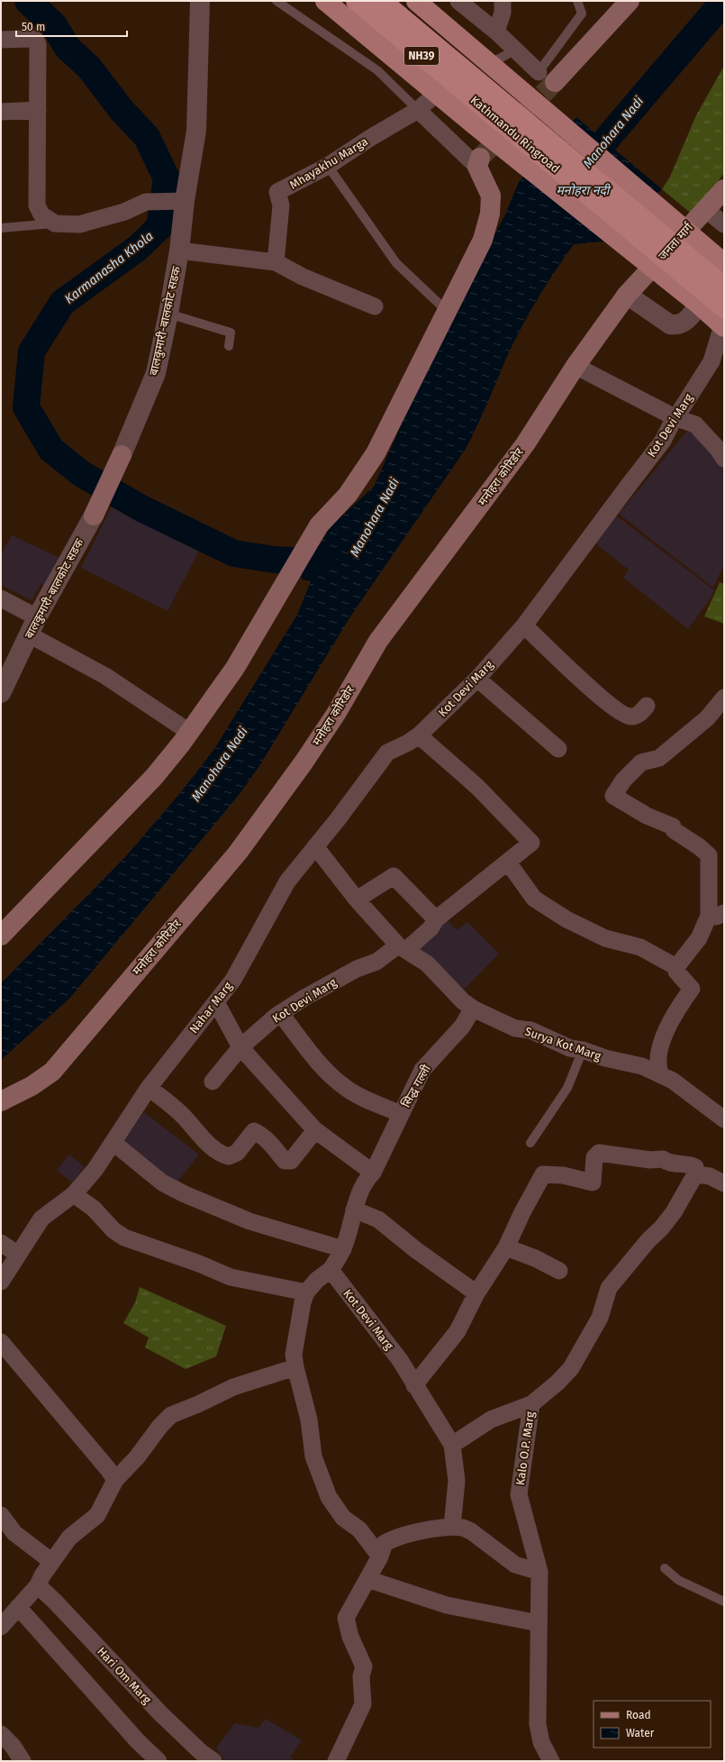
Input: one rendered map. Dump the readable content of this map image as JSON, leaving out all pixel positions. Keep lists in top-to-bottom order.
{
  "streets": {
    "highway": ["NH39", "Kathmandu Ringroad"],
    "main road": ["जनता मार्ग", "बालकुमारी-बालकोट सडक", "मनोहरा कोरिडोर"],
    "street": [
      "Mhayakhu Marga",
      "Kot Devi Marg",
      "Nahar Marg",
      "Surya Kot Marg",
      "सिद्ध गल्ली",
      "Kalo O.P. Marg",
      "Hari Om Marg"
    ]
  },
  "crossings": [
    ["Kathmandu Ringroad", "Kot Devi Marg"],
    ["जनता मार्ग", "मनोहरा कोरिडोर"],
    ["Kot Devi Marg", "Nahar Marg"],
    ["Kot Devi Marg", "Surya Kot Marg"],
    ["Nahar Marg", "Surya Kot Marg"],
    ["Surya Kot Marg", "सिद्ध गल्ली"]
  ],
  "water": ["Manohara Nadi", "मनोहरा नदी", "Karmanasha Khola"],
  "legend": ["Road", "Water"],
  "scale_bar": "50 m"
}
